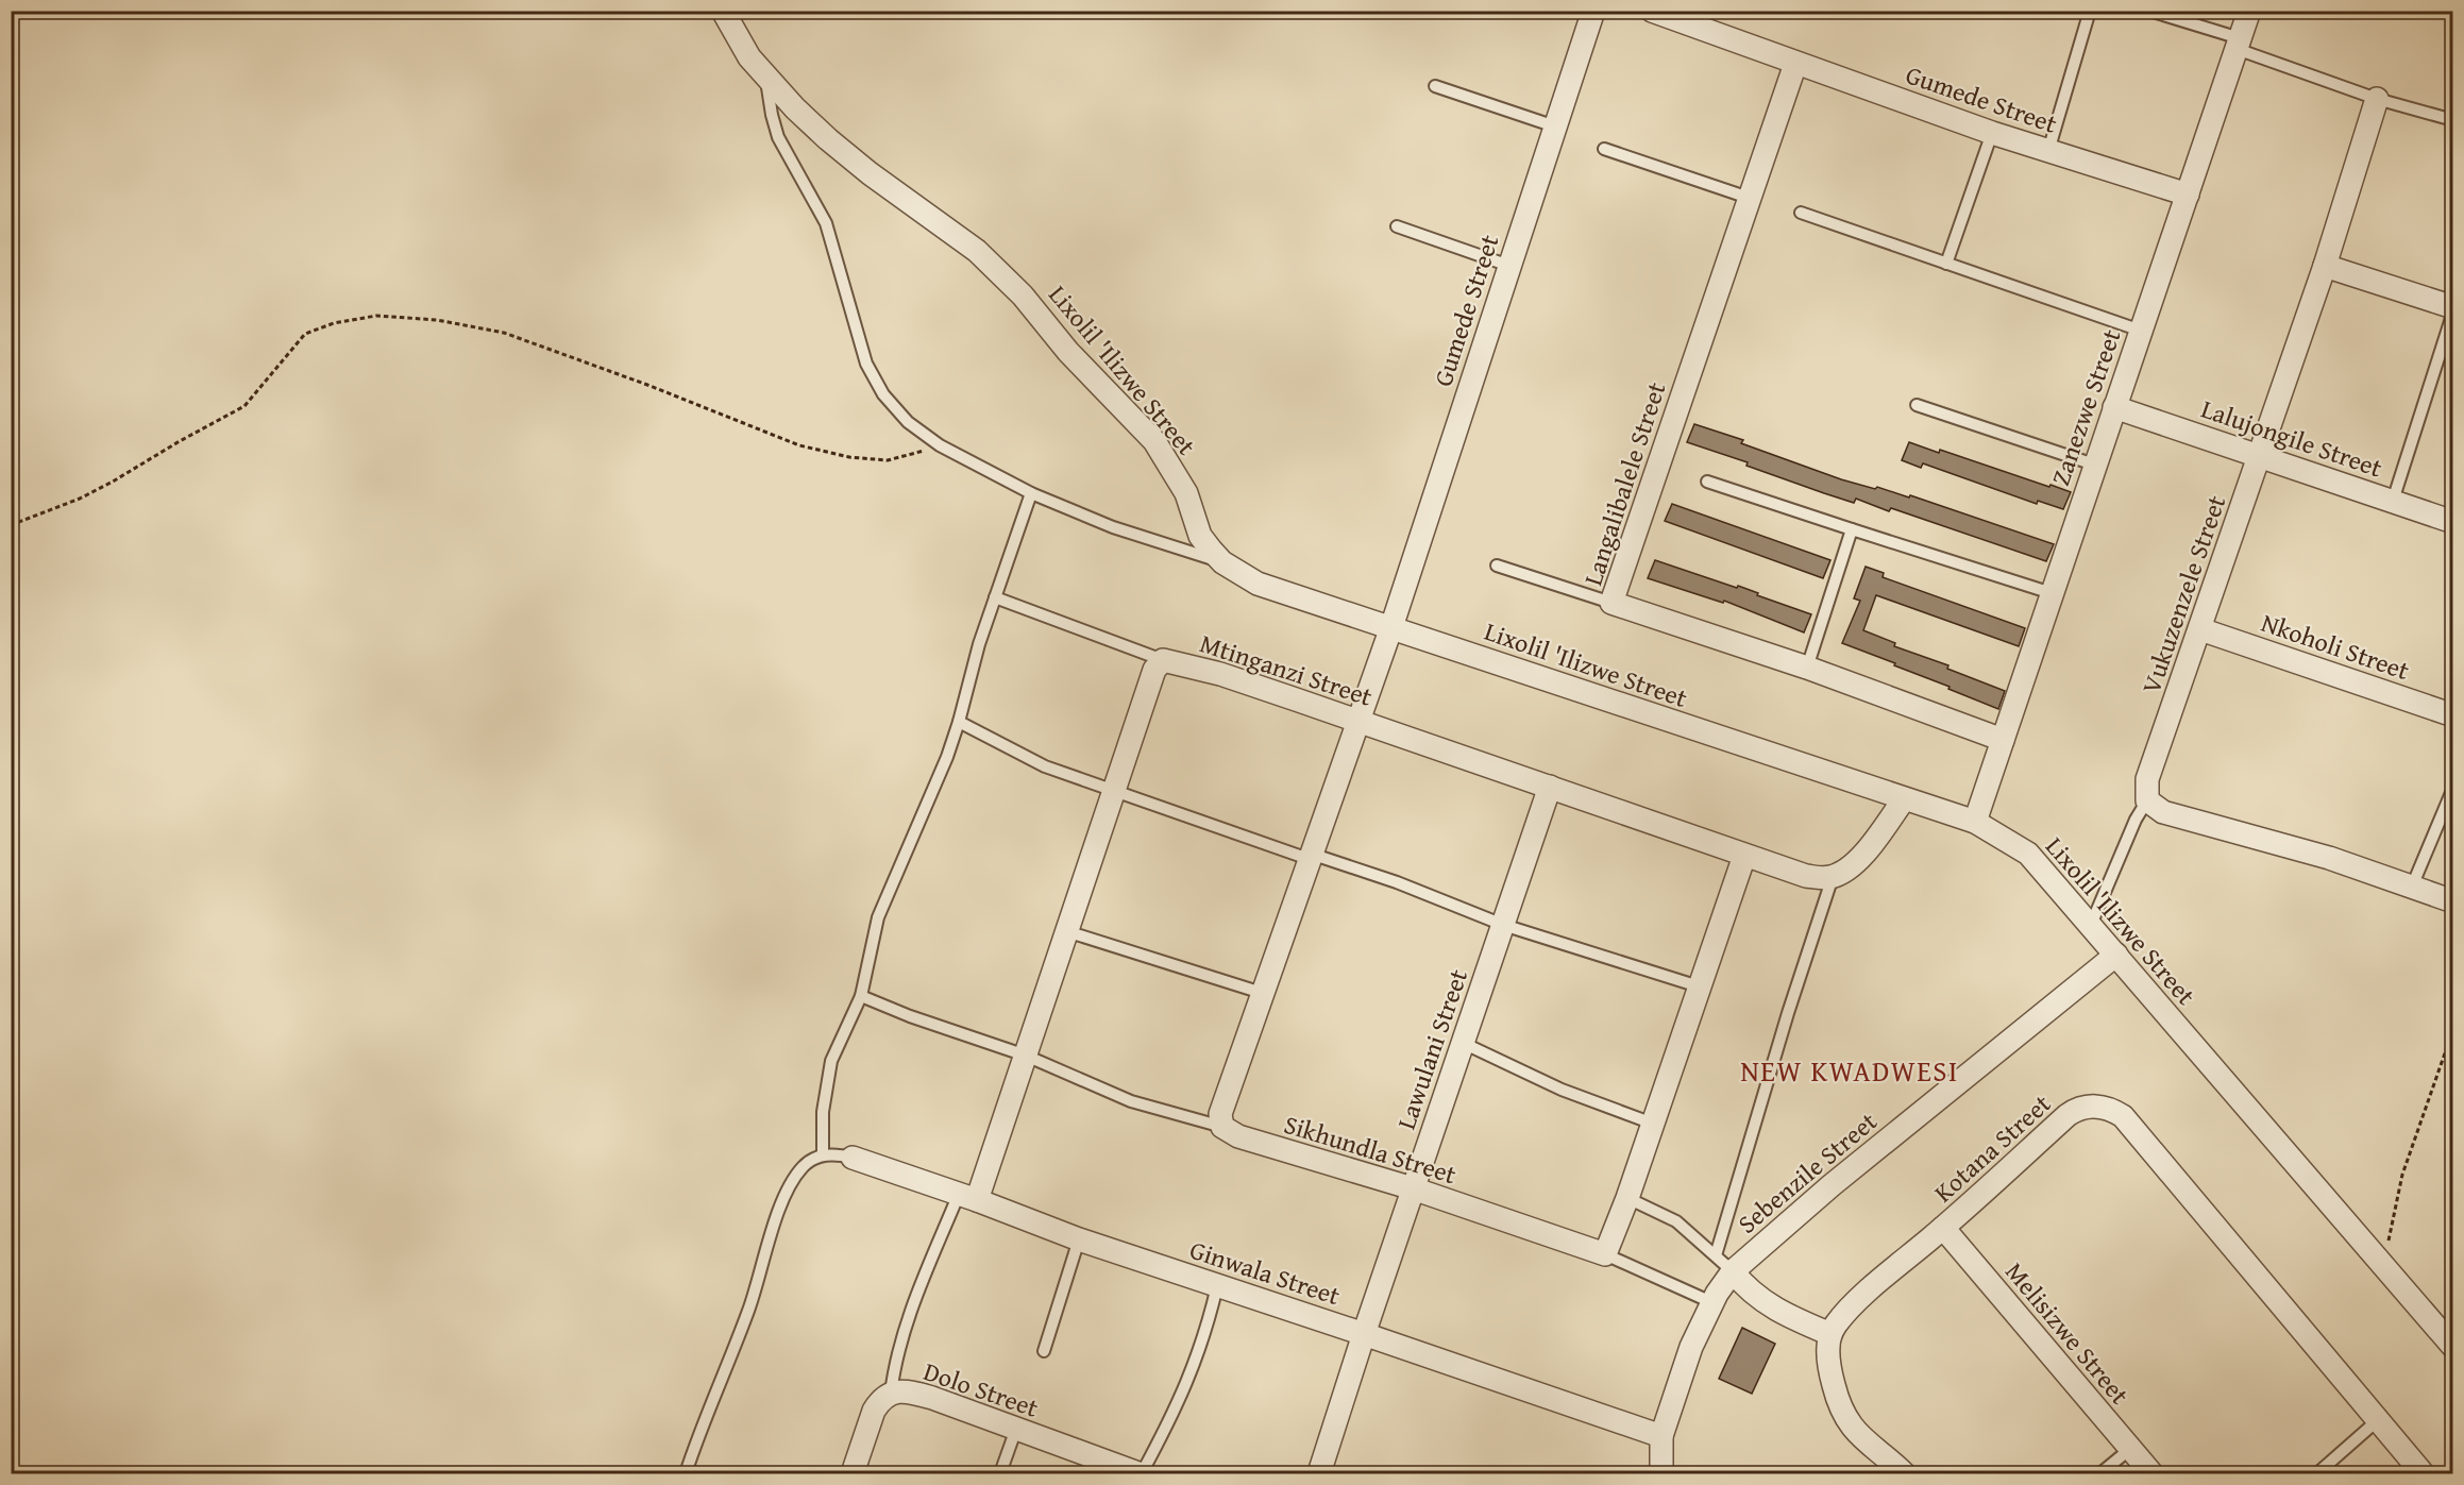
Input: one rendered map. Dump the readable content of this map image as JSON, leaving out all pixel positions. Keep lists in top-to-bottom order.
{
  "streets": {
    "street": [
      "Gumede Street",
      "Lixolil 'Ilizwe Street",
      "Zanezwe Street",
      "Lalujongile Street",
      "Langalibalele Street",
      "Vukuzenzele Street",
      "Nkoholi Street",
      "Mtinganzi Street",
      "Lawulani Street",
      "Kotana Street",
      "Sikhundla Street",
      "Sebenzile Street",
      "Ginwala Street",
      "Melisizwe Street",
      "Dolo Street"
    ]
  },
  "crossings": [
    ["Gumede Street", "Lixolil 'Ilizwe Street"],
    ["Gumede Street", "Zanezwe Street"],
    ["Gumede Street", "Langalibalele Street"],
    ["Lixolil 'Ilizwe Street", "Zanezwe Street"],
    ["Lixolil 'Ilizwe Street", "Sebenzile Street"],
    ["Zanezwe Street", "Lalujongile Street"],
    ["Zanezwe Street", "Langalibalele Street"],
    ["Lalujongile Street", "Vukuzenzele Street"],
    ["Vukuzenzele Street", "Nkoholi Street"],
    ["Mtinganzi Street", "Lawulani Street"],
    ["Mtinganzi Street", "Ginwala Street"],
    ["Lawulani Street", "Sikhundla Street"],
    ["Lawulani Street", "Ginwala Street"],
    ["Kotana Street", "Melisizwe Street"],
    ["Sebenzile Street", "Ginwala Street"]
  ],
  "districts": ["NEW KWADWESI"]
}
